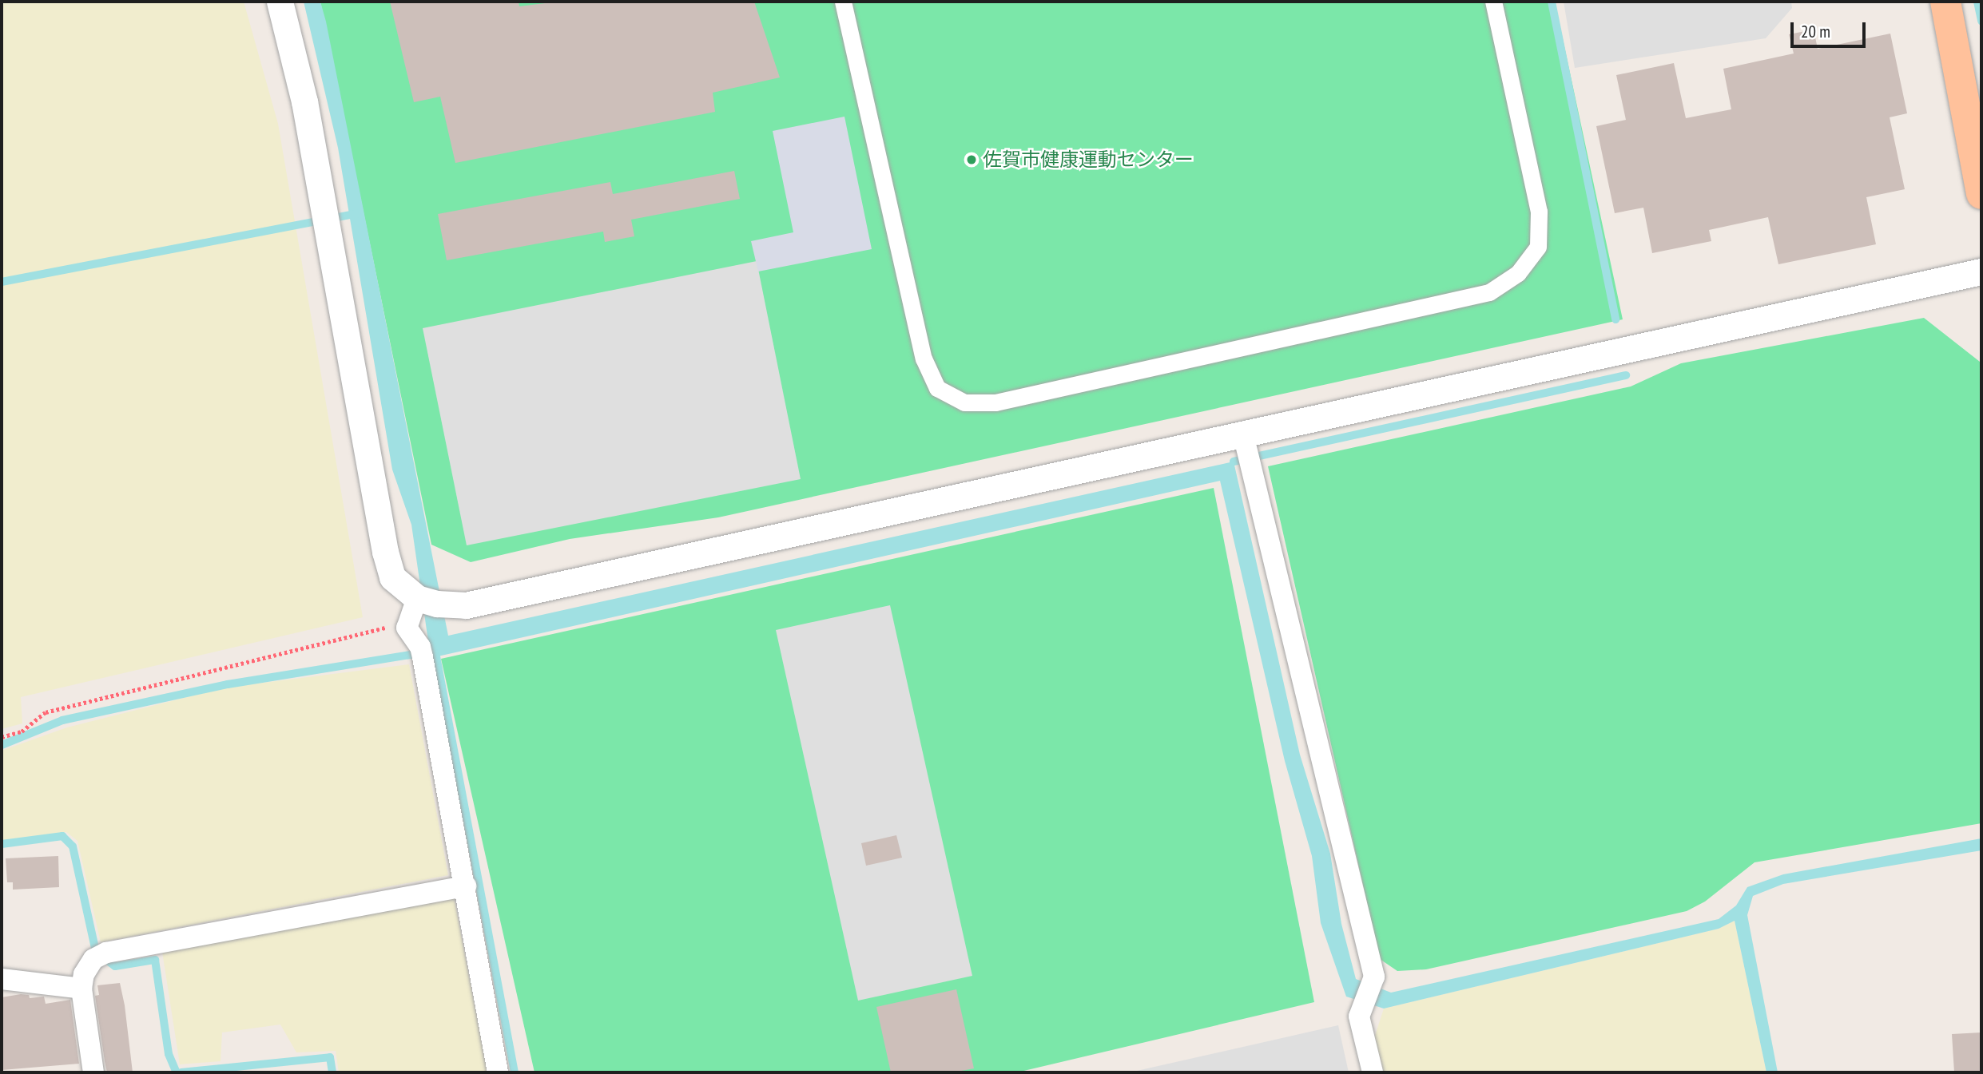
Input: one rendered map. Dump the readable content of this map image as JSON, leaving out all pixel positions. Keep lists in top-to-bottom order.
{
  "places": ["佐賀市健康運動センター"],
  "scale_bar": "20 m"
}
